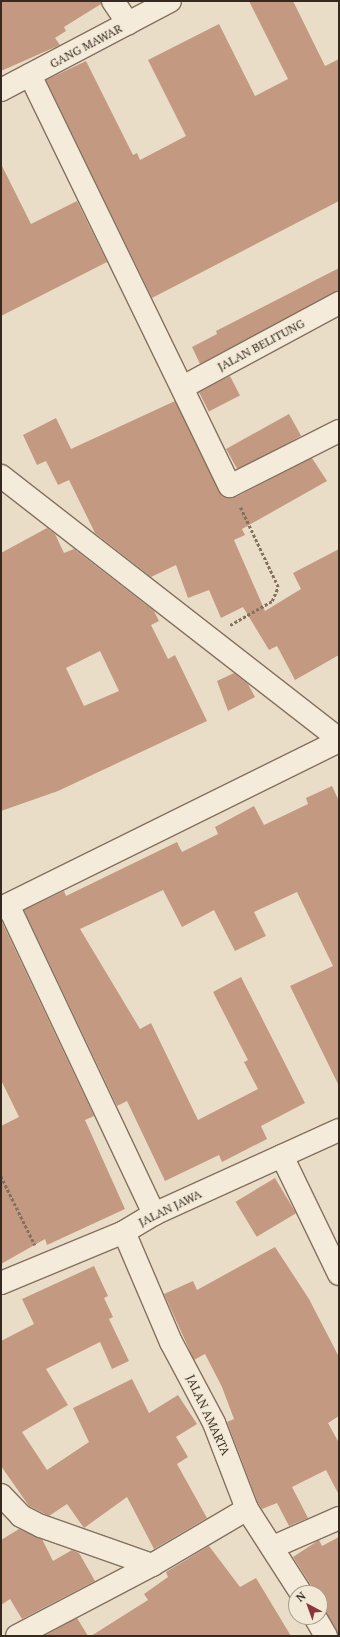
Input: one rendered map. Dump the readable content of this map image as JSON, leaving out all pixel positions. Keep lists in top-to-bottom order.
{
  "streets": {
    "street": [
      "GANG MAWAR",
      "JALAN BELITUNG",
      "JALAN JAWA",
      "JALAN AMARTA"
    ]
  },
  "crossings": [
    ["JALAN JAWA", "JALAN AMARTA"]
  ],
  "north": "top left"
}
